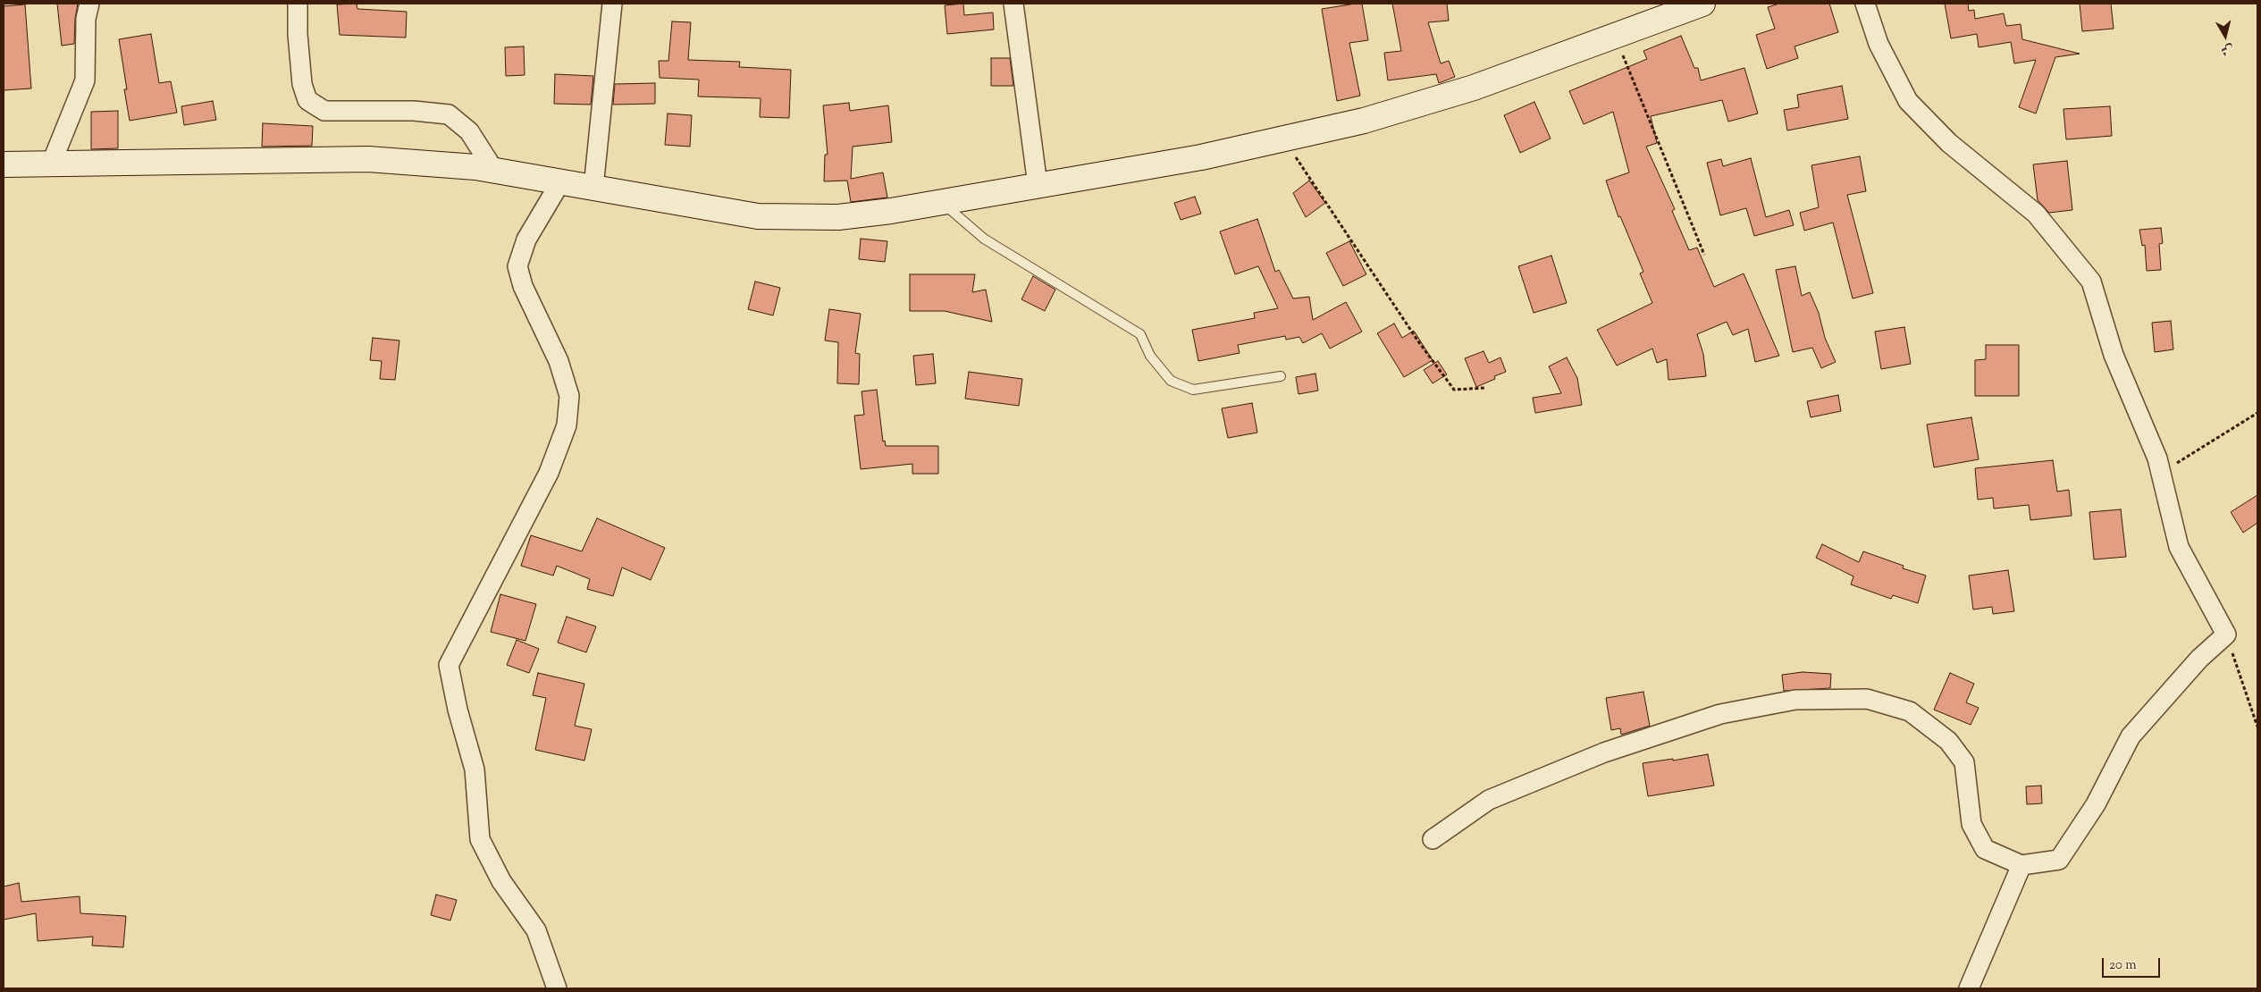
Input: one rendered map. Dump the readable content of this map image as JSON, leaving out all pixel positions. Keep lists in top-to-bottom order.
{
  "scale_bar": "20 m",
  "north": "bottom"
}
